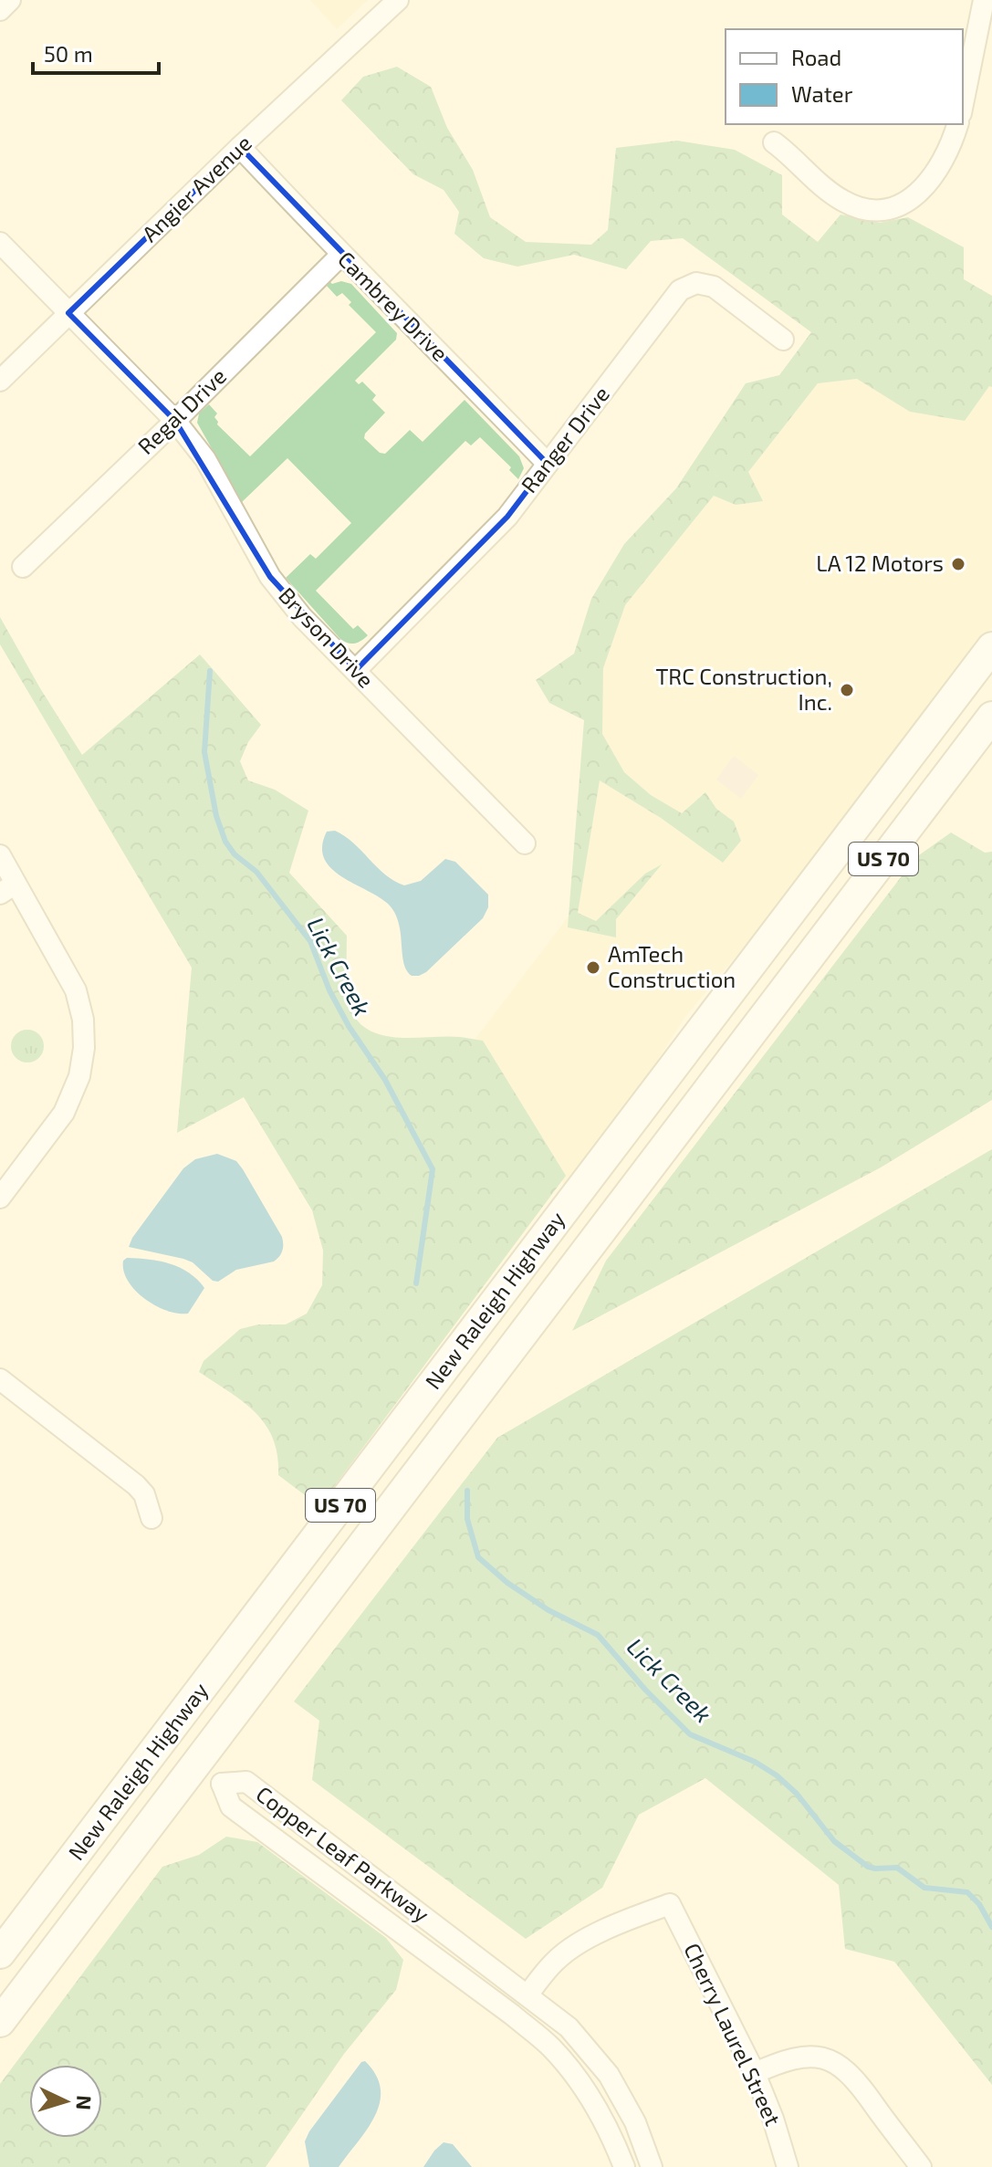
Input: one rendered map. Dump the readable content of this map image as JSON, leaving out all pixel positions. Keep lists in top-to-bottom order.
{
  "streets": {
    "highway": ["US 70", "New Raleigh Highway"],
    "street": [
      "Angier Avenue",
      "Cambrey Drive",
      "Regal Drive",
      "Ranger Drive",
      "Bryson Drive",
      "Copper Leaf Parkway",
      "Cherry Laurel Street"
    ]
  },
  "crossings": [
    ["Angier Avenue", "Cambrey Drive"],
    ["Angier Avenue", "Bryson Drive"],
    ["Cambrey Drive", "Regal Drive"],
    ["Cambrey Drive", "Ranger Drive"],
    ["Regal Drive", "Bryson Drive"],
    ["Ranger Drive", "Bryson Drive"],
    ["Copper Leaf Parkway", "Cherry Laurel Street"]
  ],
  "water": ["Lick Creek"],
  "places": ["LA 12 Motors", "TRC Construction, Inc.", "AmTech Construction"],
  "legend": ["Road", "Water"],
  "scale_bar": "50 m",
  "north": "right"
}
